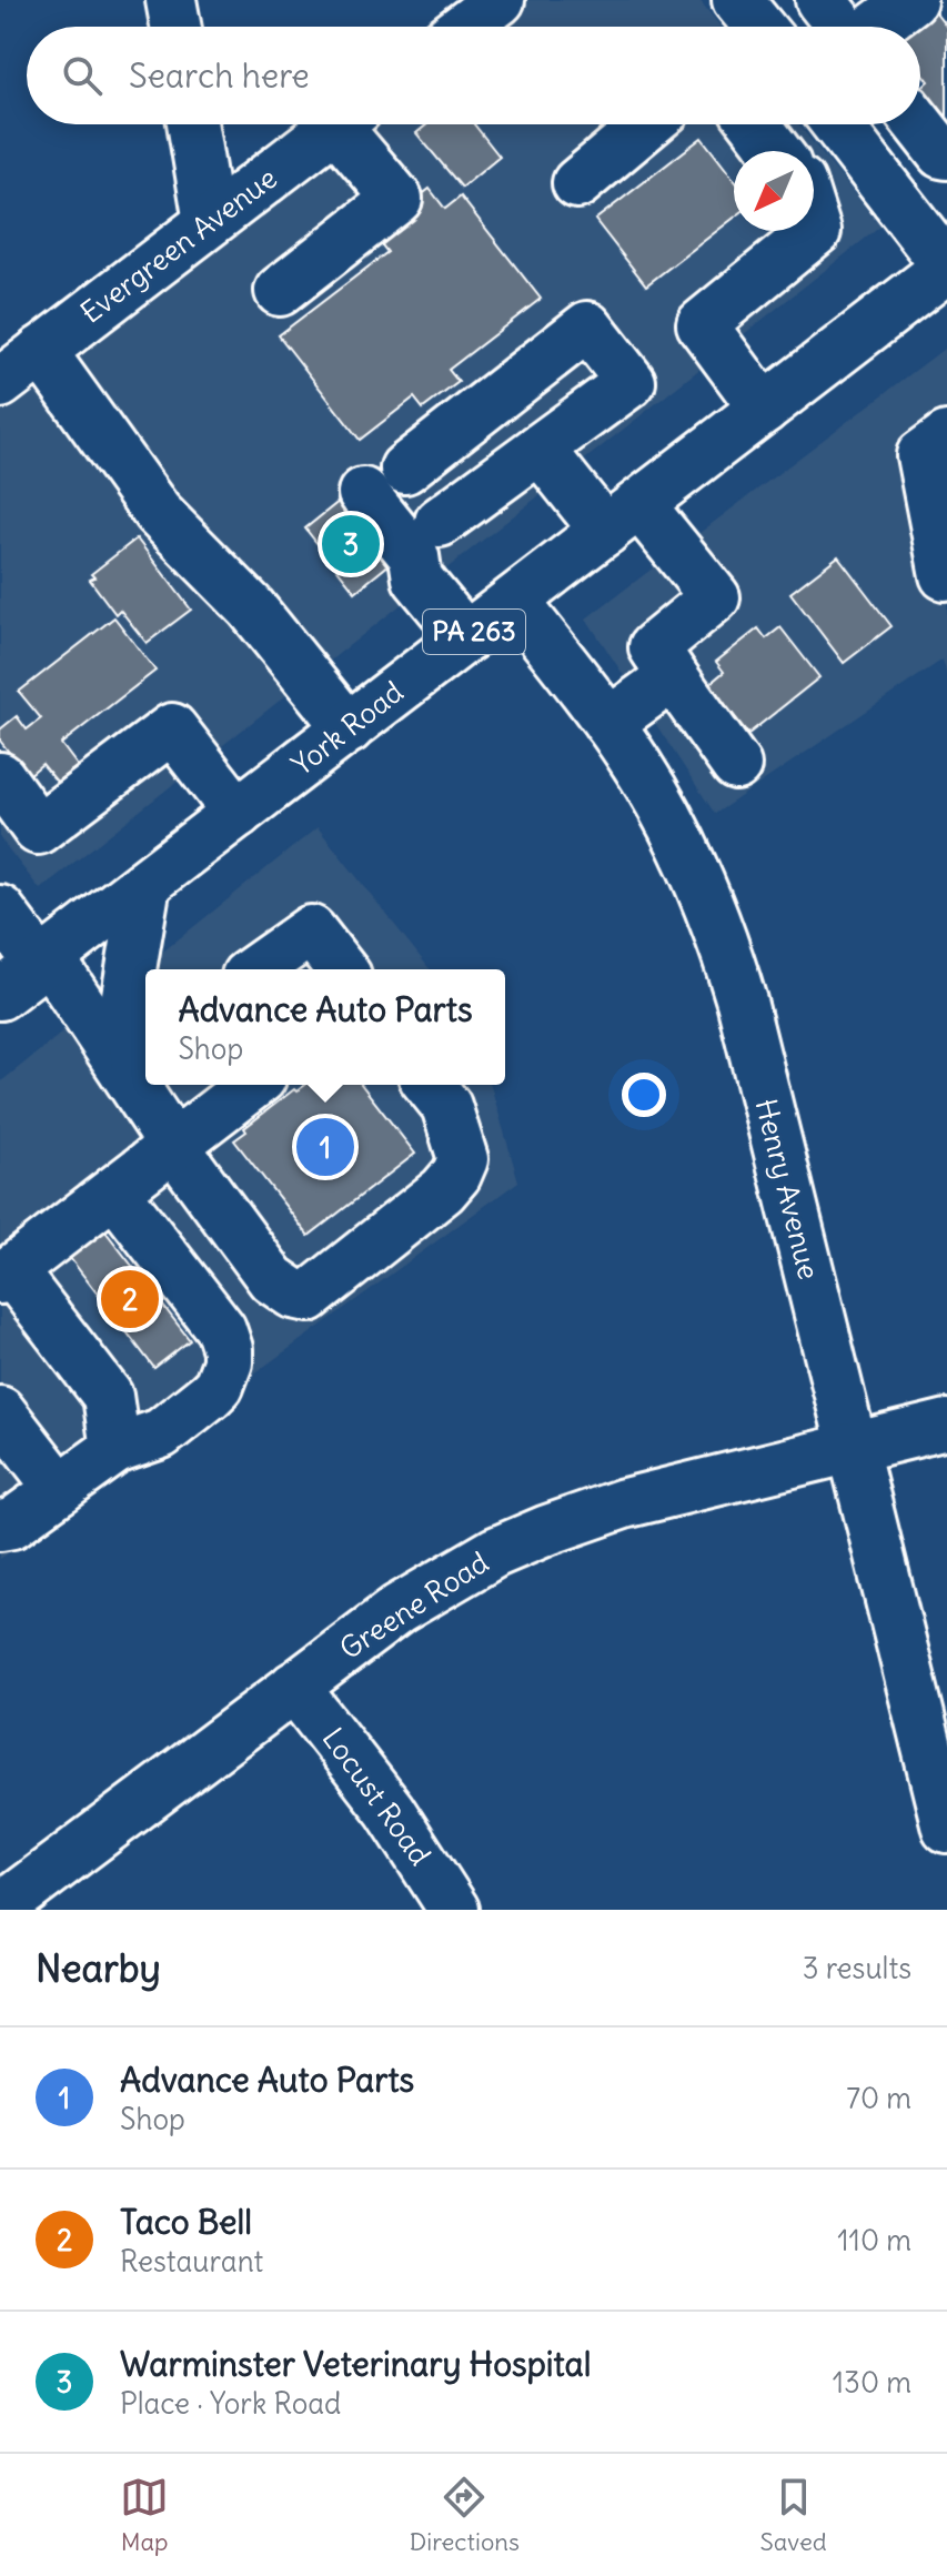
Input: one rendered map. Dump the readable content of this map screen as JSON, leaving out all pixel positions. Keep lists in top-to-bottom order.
{
  "streets": {
    "main road": [
      "Evergreen Avenue",
      "PA 263",
      "York Road",
      "Henry Avenue",
      "Greene Road",
      "Locust Road"
    ]
  },
  "crossings": [
    ["York Road", "Henry Avenue"],
    ["Henry Avenue", "Greene Road"],
    ["Greene Road", "Locust Road"]
  ],
  "north": "bottom left",
  "page": {
    "search": "Search here",
    "pins": ["3", "1", "2"],
    "popup": ["Advance Auto Parts", "Shop"],
    "heading": ["Nearby", "3 results"],
    "list": [
      {
        "mark": "1",
        "name": "Advance Auto Parts",
        "note": "Shop",
        "value": "70 m"
      },
      {
        "mark": "2",
        "name": "Taco Bell",
        "note": "Restaurant",
        "value": "110 m"
      },
      {
        "mark": "3",
        "name": "Warminster Veterinary Hospital",
        "note": "Place · York Road",
        "value": "130 m"
      }
    ],
    "nav": ["Map", "Directions", "Saved"]
  }
}
